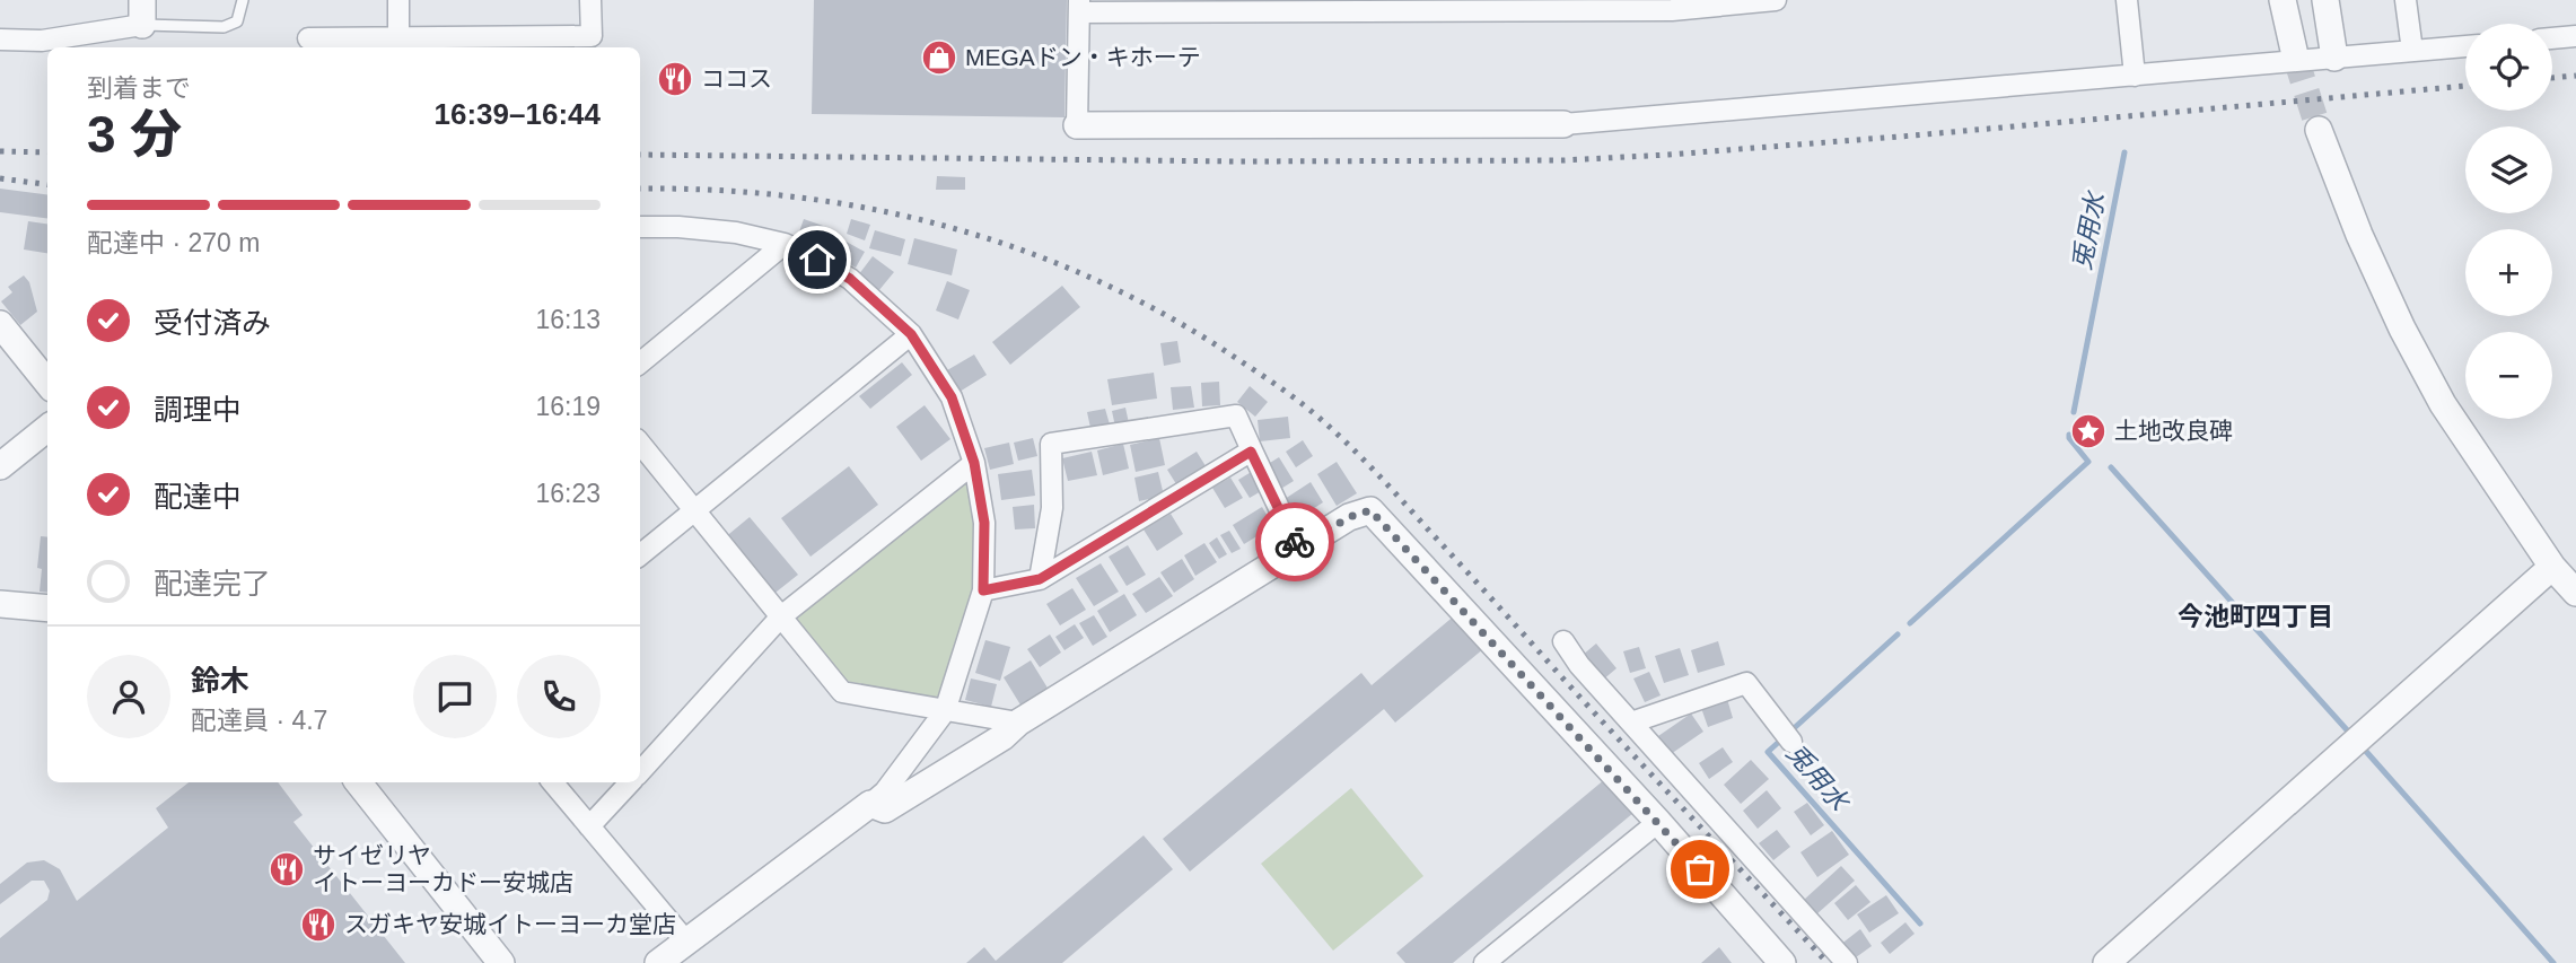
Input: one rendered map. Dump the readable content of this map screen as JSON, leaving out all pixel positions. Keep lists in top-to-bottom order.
{
  "districts": ["今池町四丁目"],
  "water": ["兎用水"],
  "places": {
    "shop": ["MEGAドン・キホーテ"],
    "restaurant": ["ココス", "サイゼリヤ イトーヨーカドー安城店", "スガキヤ安城イトーヨーカ堂店"],
    "place": ["土地改良碑"]
  },
  "page": {
    "map_buttons": ["+", "−"],
    "heading": ["3 分", "到着まで", "16:39–16:44"],
    "panel": ["鈴木", "配達員 · 4.7"],
    "bar": "配達中 · 270 m",
    "list": [
      ["受付済み", "16:13"],
      ["調理中", "16:19"],
      ["配達中", "16:23"],
      "配達完了"
    ]
  }
}
